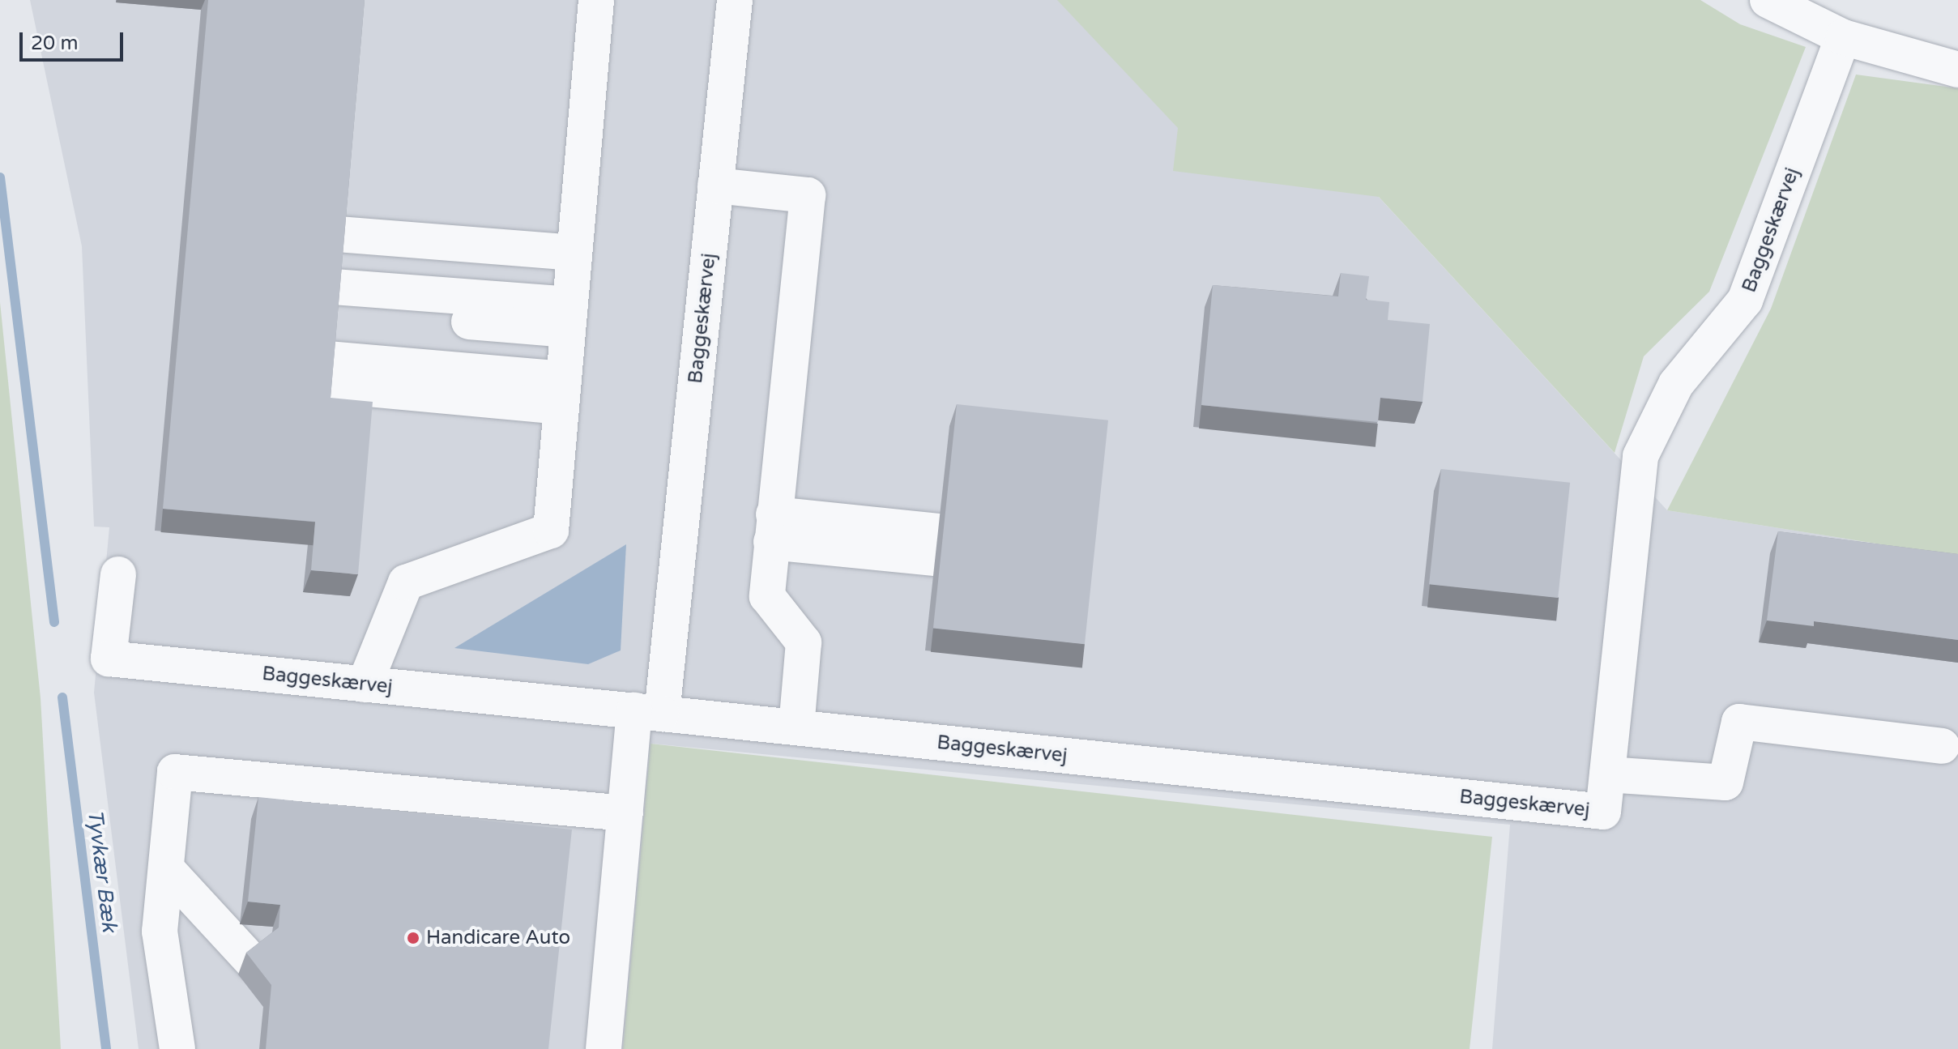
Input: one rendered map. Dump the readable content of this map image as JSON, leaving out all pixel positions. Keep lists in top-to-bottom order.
{
  "streets": {
    "street": ["Baggeskærvej"]
  },
  "water": ["Tyvkær Bæk"],
  "places": ["Handicare Auto"],
  "scale_bar": "20 m"
}
